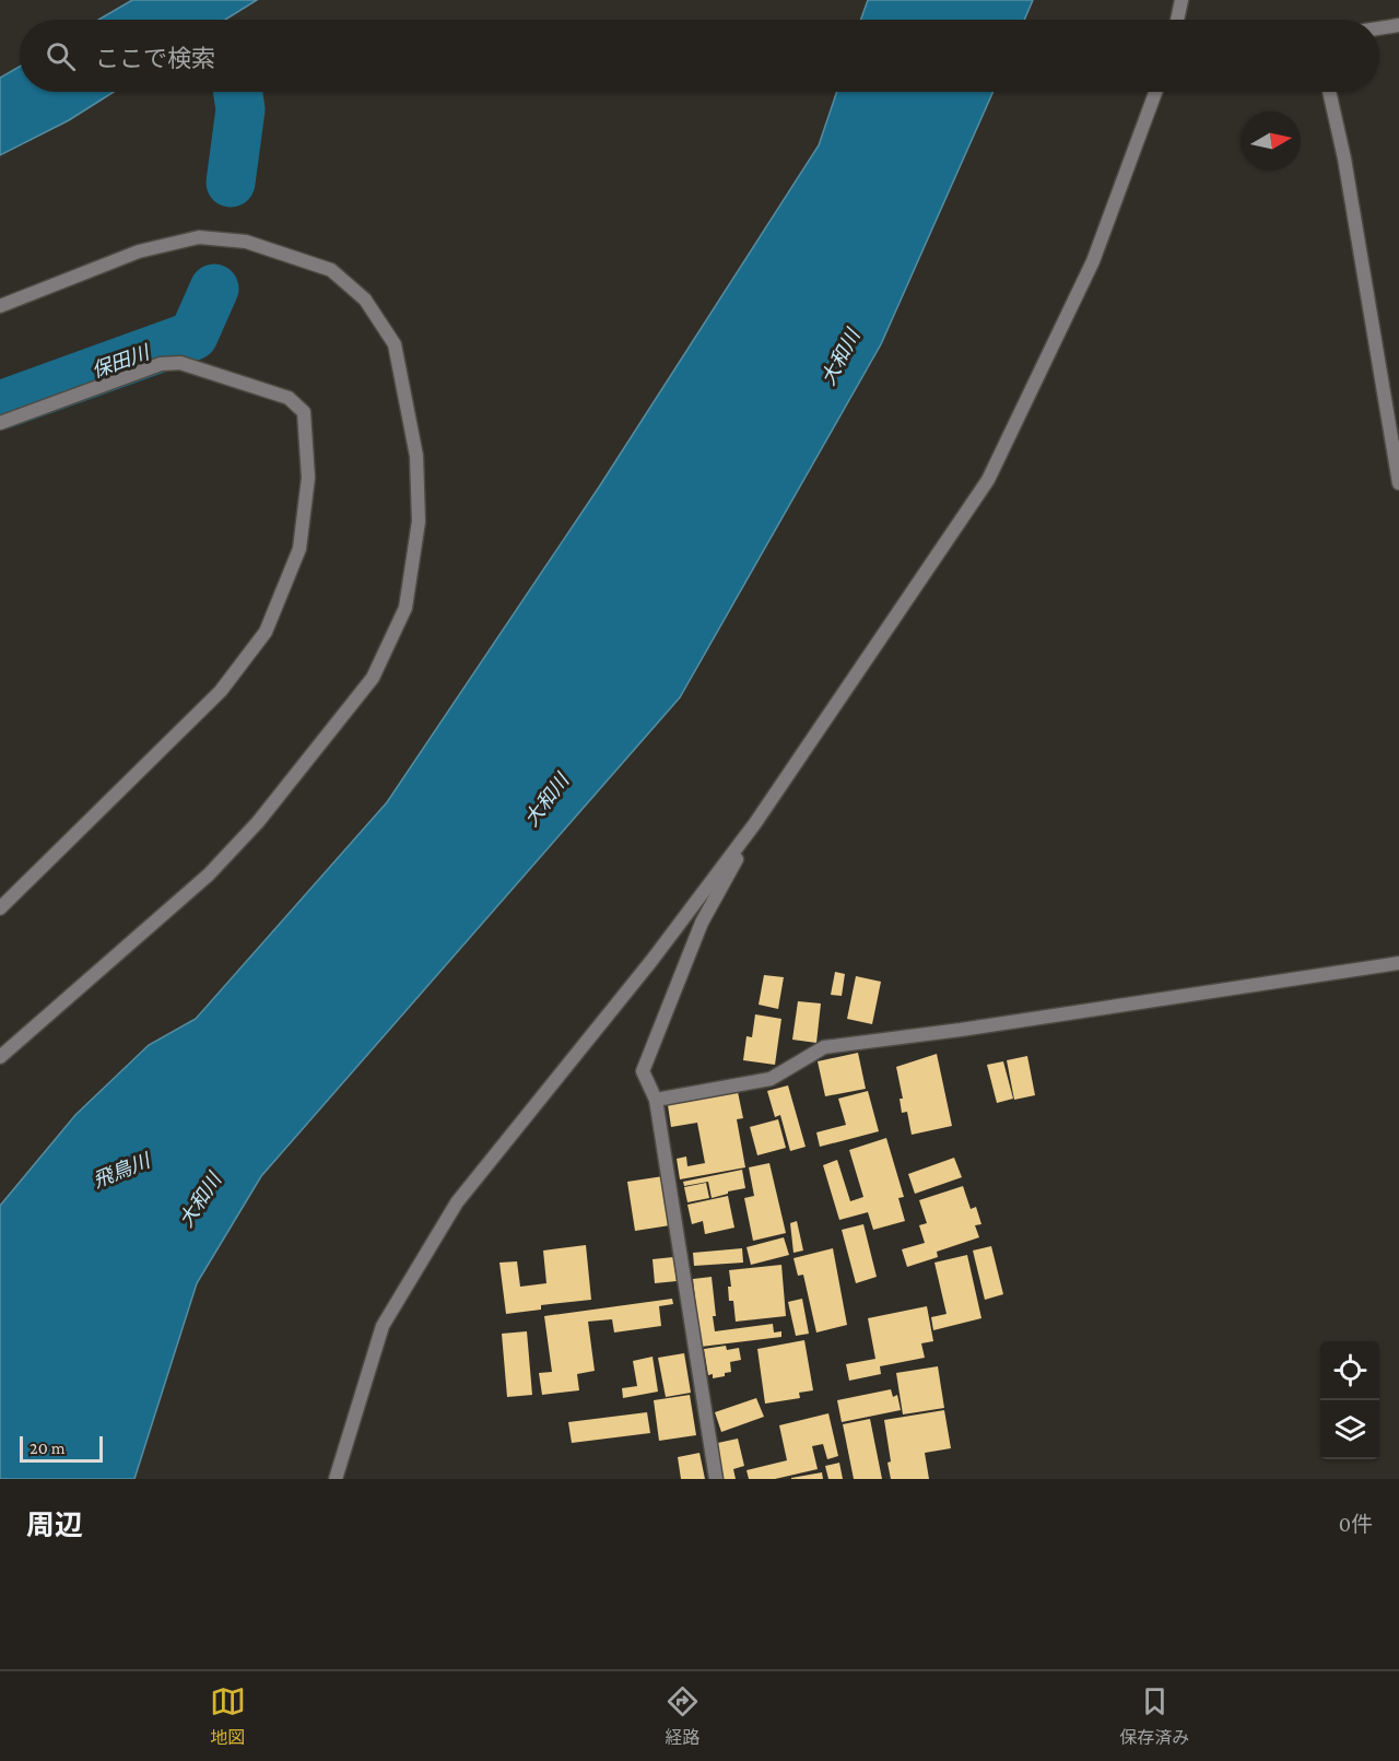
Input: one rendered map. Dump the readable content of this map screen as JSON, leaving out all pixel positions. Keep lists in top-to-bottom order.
{
  "water": ["大和川", "保田川", "飛鳥川"],
  "scale_bar": "20 m",
  "north": "right",
  "page": {
    "search": "ここで検索",
    "scale": "20 m",
    "heading": ["周辺", "0件"],
    "nav": ["地図", "経路", "保存済み"]
  }
}
